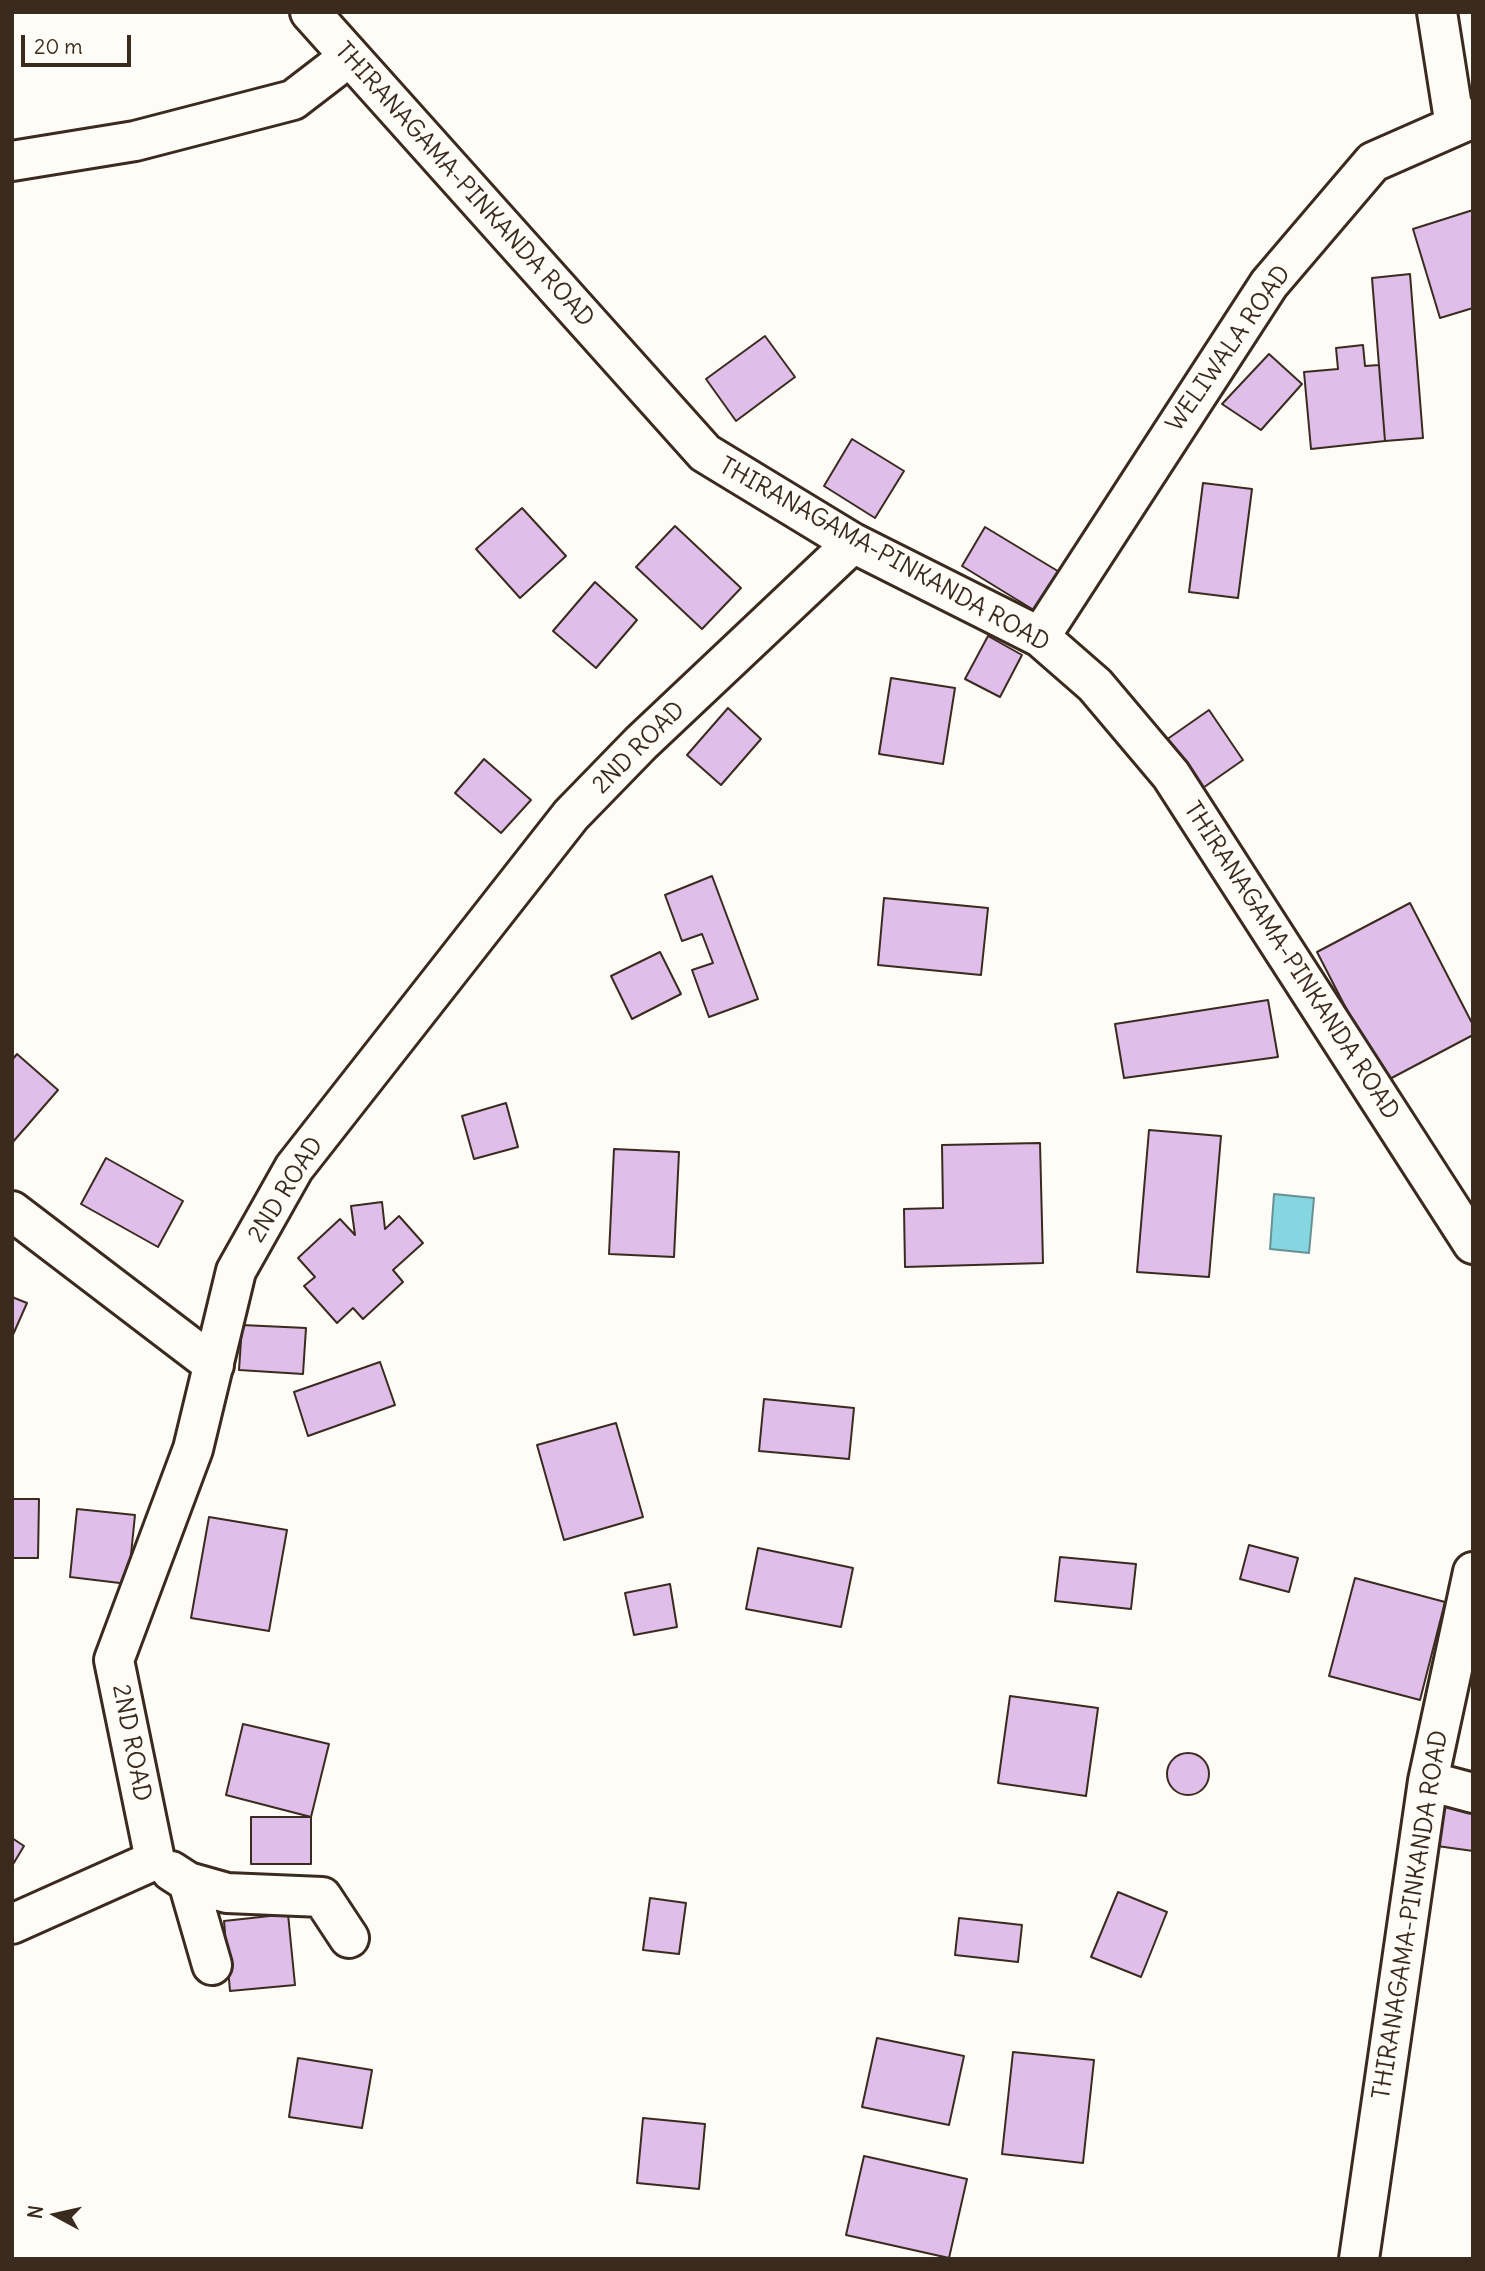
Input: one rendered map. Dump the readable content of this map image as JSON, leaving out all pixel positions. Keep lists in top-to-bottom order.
{
  "streets": {
    "street": ["THIRANAGAMA-PINKANDA ROAD", "WELIWALA ROAD", "2ND ROAD"]
  },
  "crossings": [
    ["THIRANAGAMA-PINKANDA ROAD", "WELIWALA ROAD"],
    ["THIRANAGAMA-PINKANDA ROAD", "2ND ROAD"]
  ],
  "scale_bar": "20 m",
  "north": "left"
}
